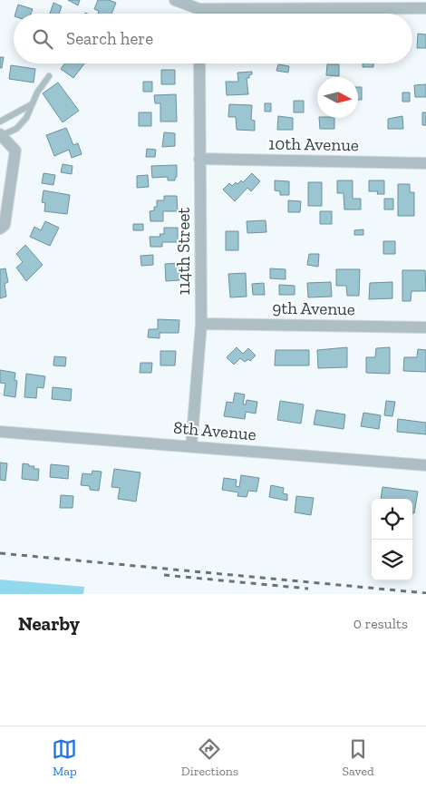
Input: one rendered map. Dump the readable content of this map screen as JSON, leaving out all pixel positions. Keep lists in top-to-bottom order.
{
  "streets": {
    "street": [
      "10th Avenue",
      "114th Street",
      "9th Avenue",
      "8th Avenue"
    ]
  },
  "crossings": [
    ["10th Avenue", "114th Street"],
    ["114th Street", "9th Avenue"],
    ["114th Street", "8th Avenue"]
  ],
  "north": "right",
  "page": {
    "search": "Search here",
    "heading": ["Nearby", "0 results"],
    "nav": ["Map", "Directions", "Saved"]
  }
}
